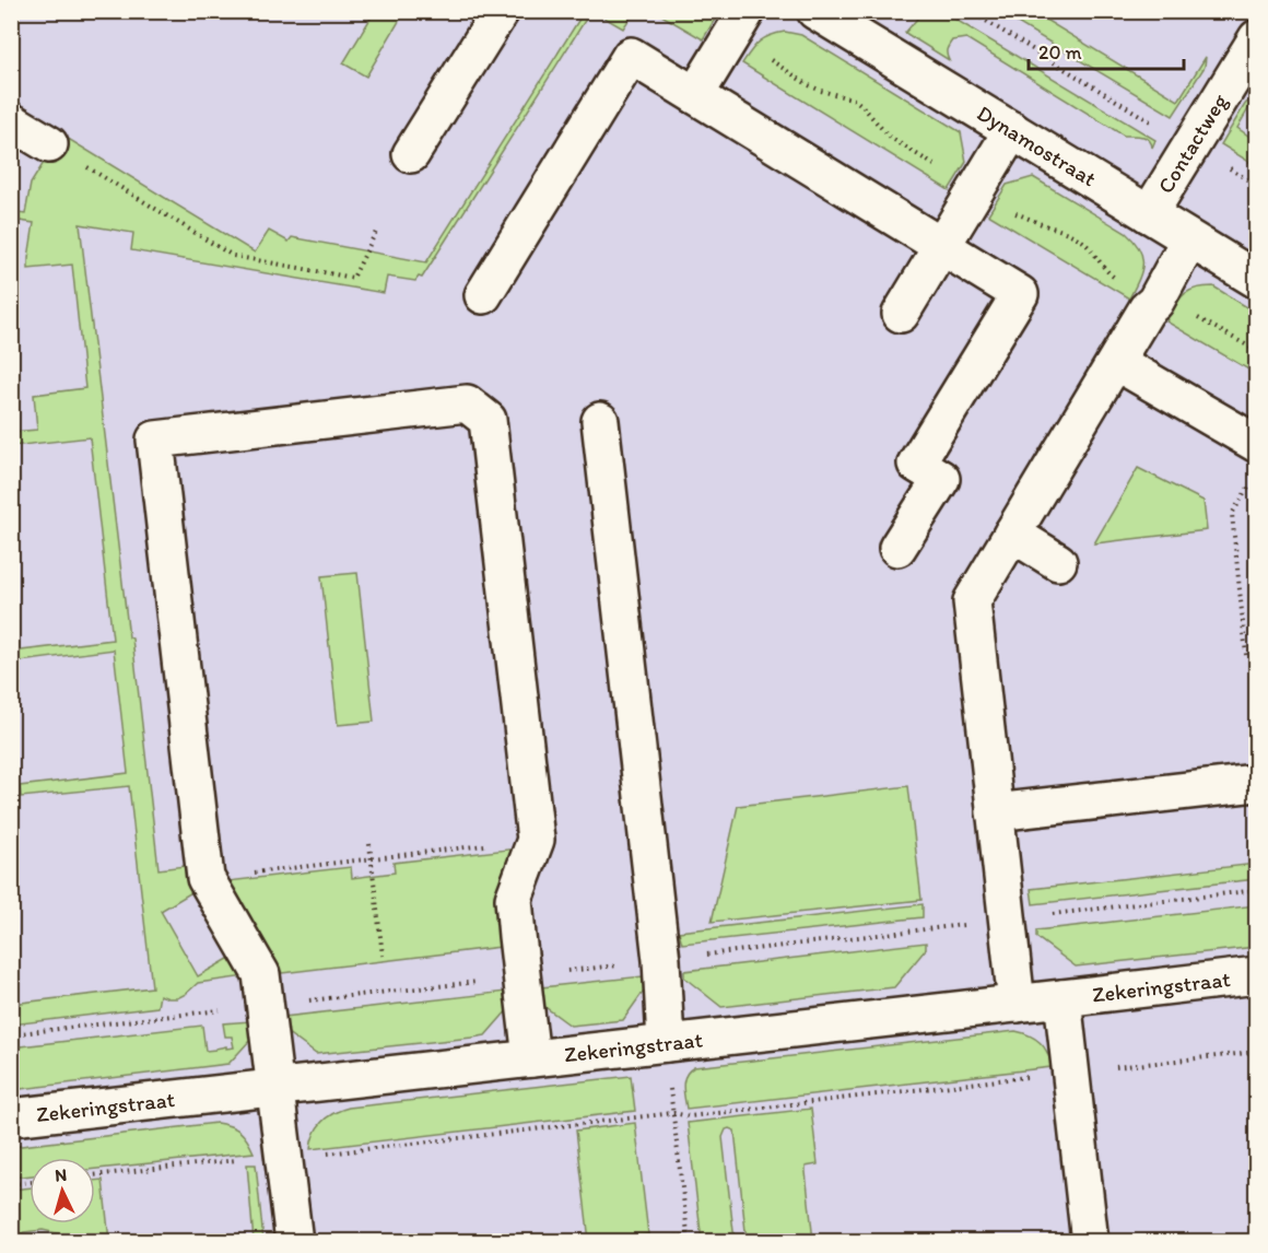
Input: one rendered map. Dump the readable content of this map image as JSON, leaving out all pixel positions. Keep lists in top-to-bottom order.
{
  "streets": {
    "street": ["Contactweg", "Dynamostraat", "Zekeringstraat"]
  },
  "crossings": [
    ["Contactweg", "Dynamostraat"]
  ],
  "scale_bar": "20 m",
  "north": "top"
}
